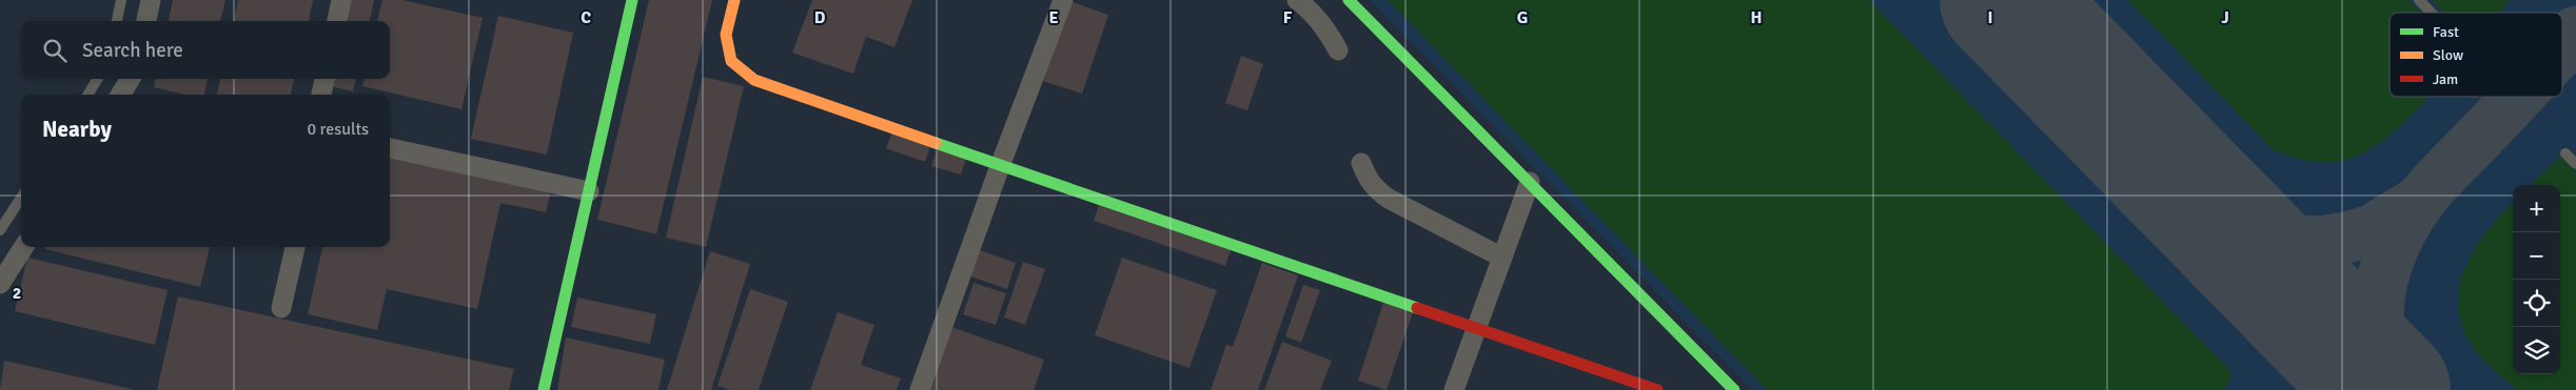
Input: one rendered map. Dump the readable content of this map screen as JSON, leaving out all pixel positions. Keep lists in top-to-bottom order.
{
  "legend": ["Fast", "Slow", "Jam"],
  "page": {
    "search": "Search here",
    "heading": ["Nearby", "0 results"],
    "map_buttons": ["+", "−"]
  },
  "grid": {
    "columns": [
      "C",
      "D",
      "E",
      "F",
      "G",
      "H",
      "I",
      "J"
    ],
    "rows": ["2"]
  }
}
